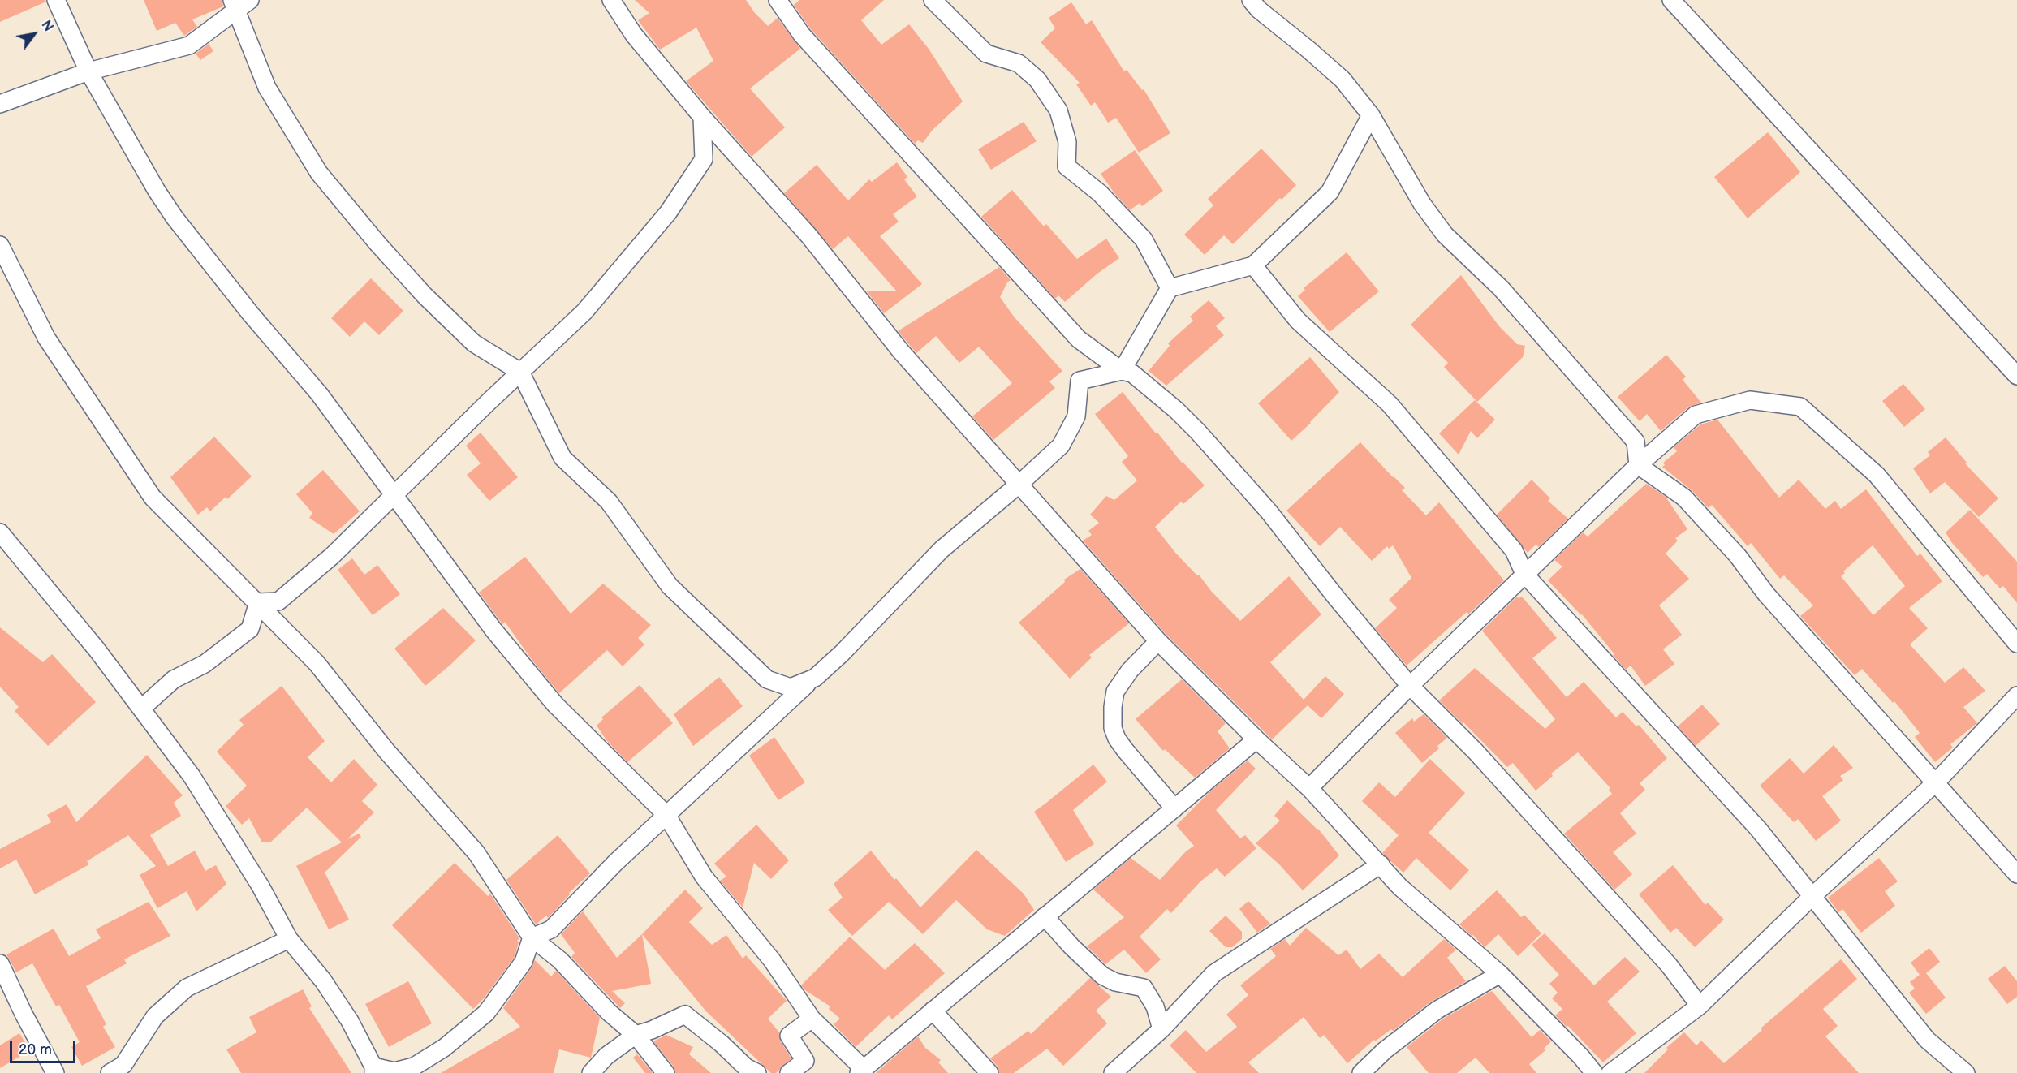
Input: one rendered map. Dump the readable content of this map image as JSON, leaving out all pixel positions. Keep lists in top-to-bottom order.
{
  "scale_bar": "20 m",
  "north": "top right"
}
